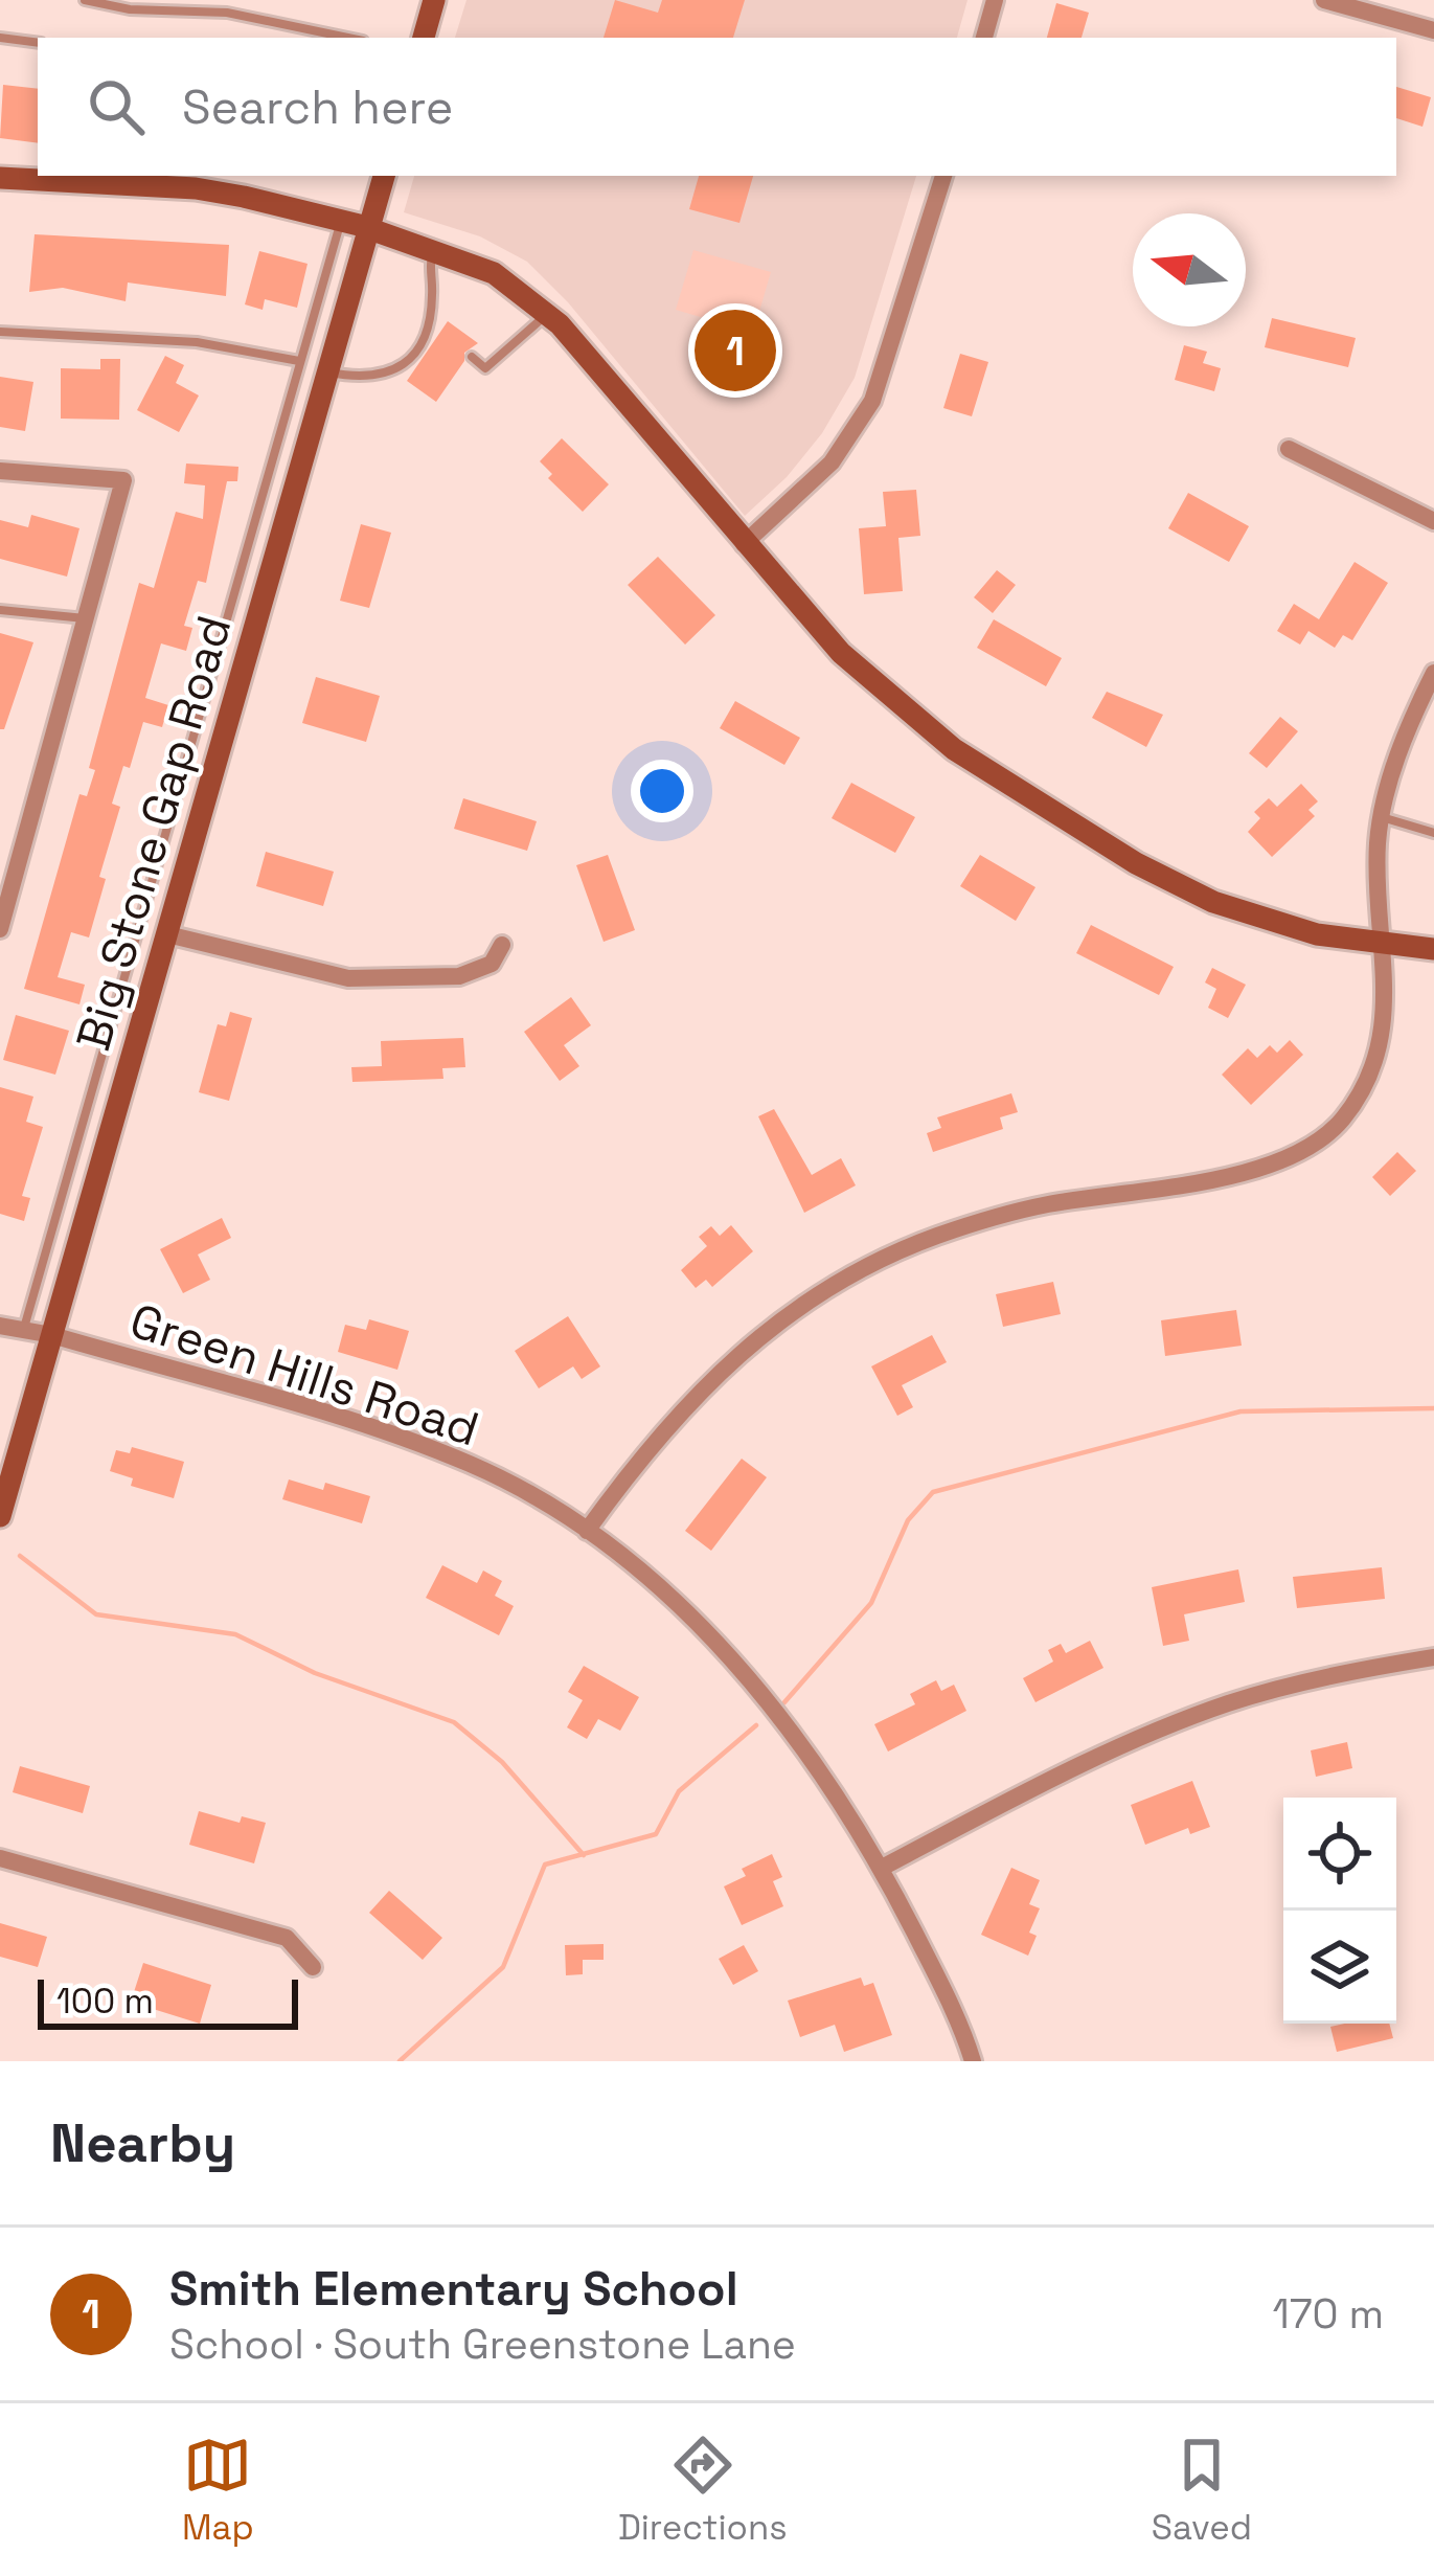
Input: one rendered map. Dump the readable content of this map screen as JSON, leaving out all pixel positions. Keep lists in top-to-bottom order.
{
  "streets": {
    "street": ["Big Stone Gap Road", "Green Hills Road"]
  },
  "crossings": [
    ["Big Stone Gap Road", "Green Hills Road"]
  ],
  "scale_bar": "100 m",
  "north": "left",
  "page": {
    "search": "Search here",
    "pins": "1",
    "scale": "100 m",
    "heading": "Nearby",
    "list": [
      {
        "mark": "1",
        "name": "Smith Elementary School",
        "note": "School · South Greenstone Lane",
        "value": "170 m"
      }
    ],
    "nav": ["Map", "Directions", "Saved"]
  }
}
